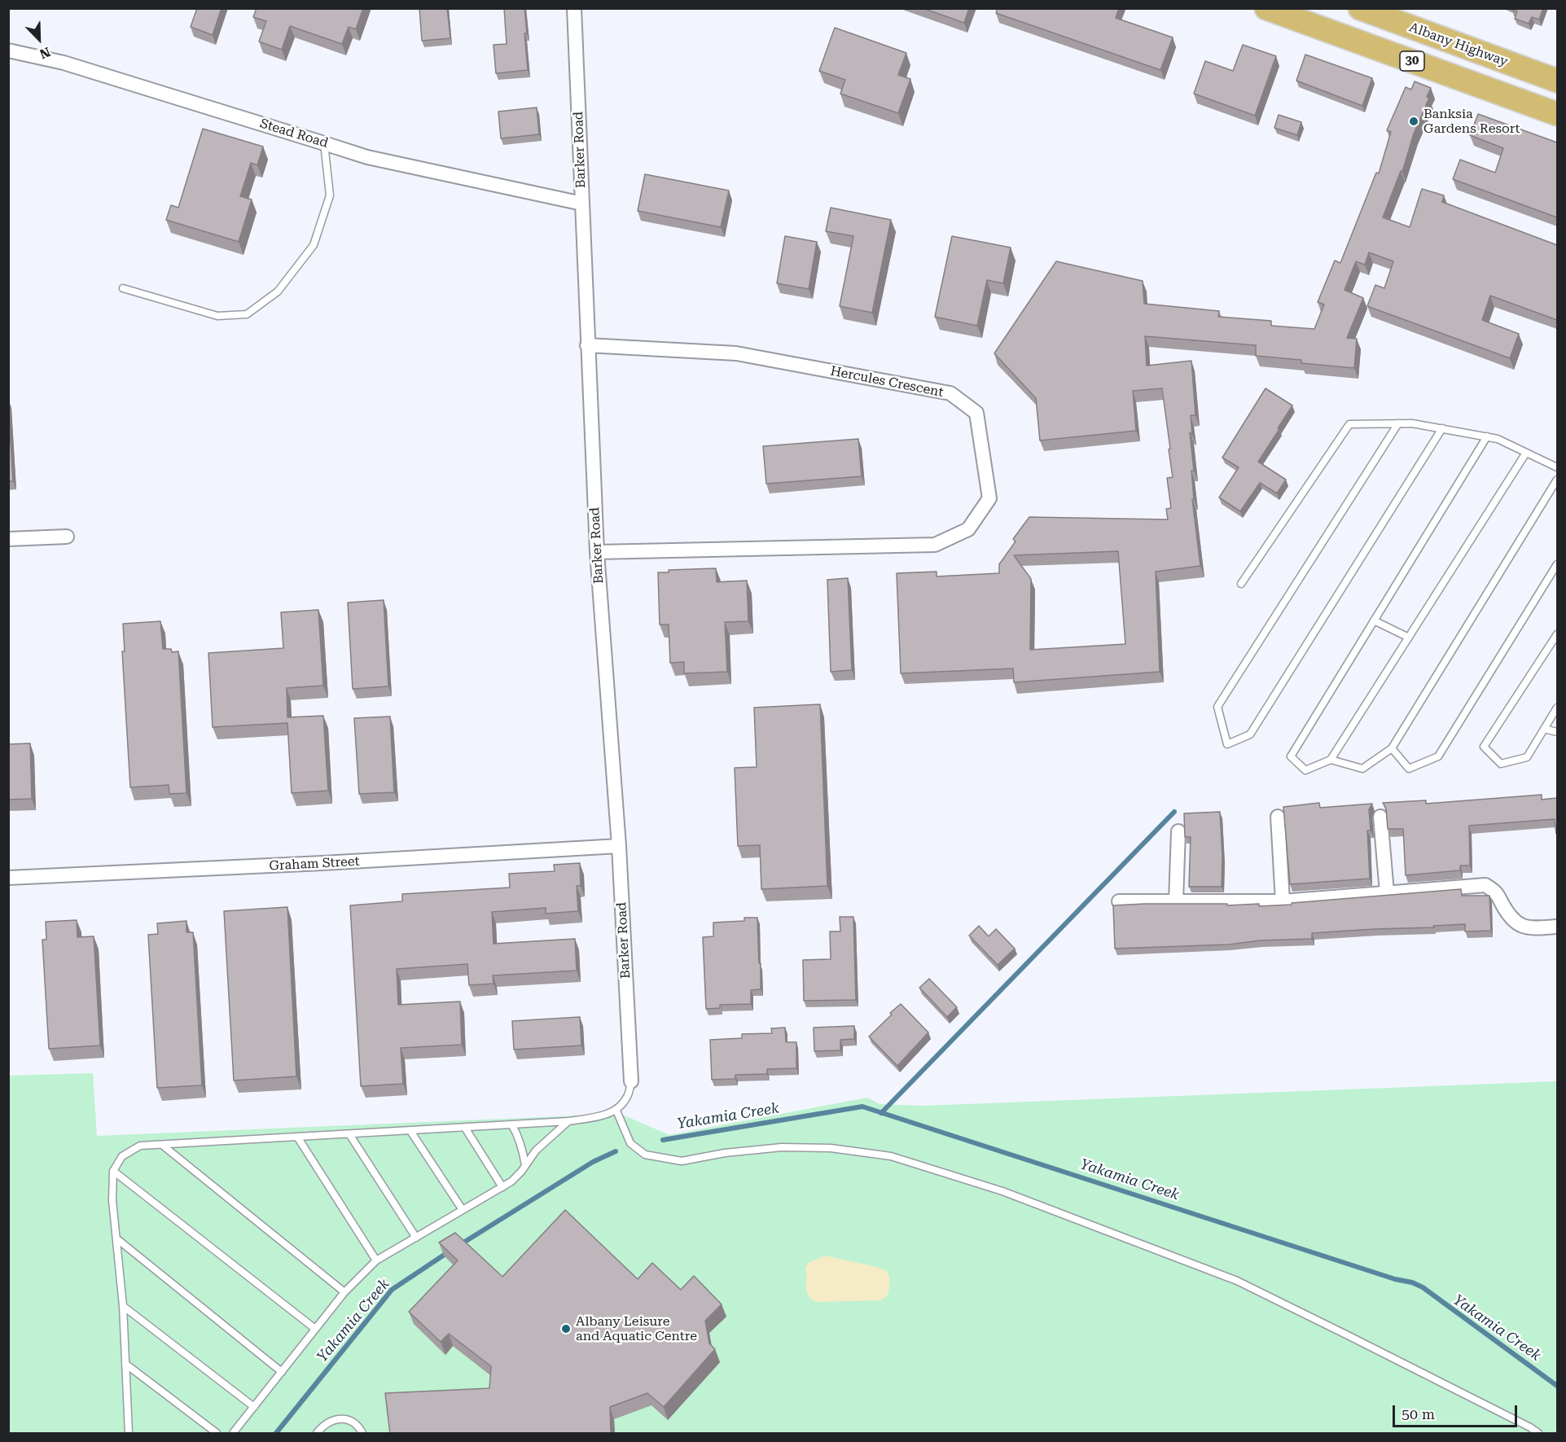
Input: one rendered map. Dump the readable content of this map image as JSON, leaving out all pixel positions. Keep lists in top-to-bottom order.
{
  "streets": {
    "highway": ["Albany Highway", "30"],
    "street": [
      "Stead Road",
      "Barker Road",
      "Hercules Crescent",
      "Graham Street"
    ]
  },
  "crossings": [
    ["Stead Road", "Barker Road"],
    ["Barker Road", "Hercules Crescent"],
    ["Barker Road", "Graham Street"]
  ],
  "water": ["Yakamia Creek"],
  "places": ["Banksia Gardens Resort", "Albany Leisure and Aquatic Centre"],
  "scale_bar": "50 m",
  "north": "bottom right"
}
